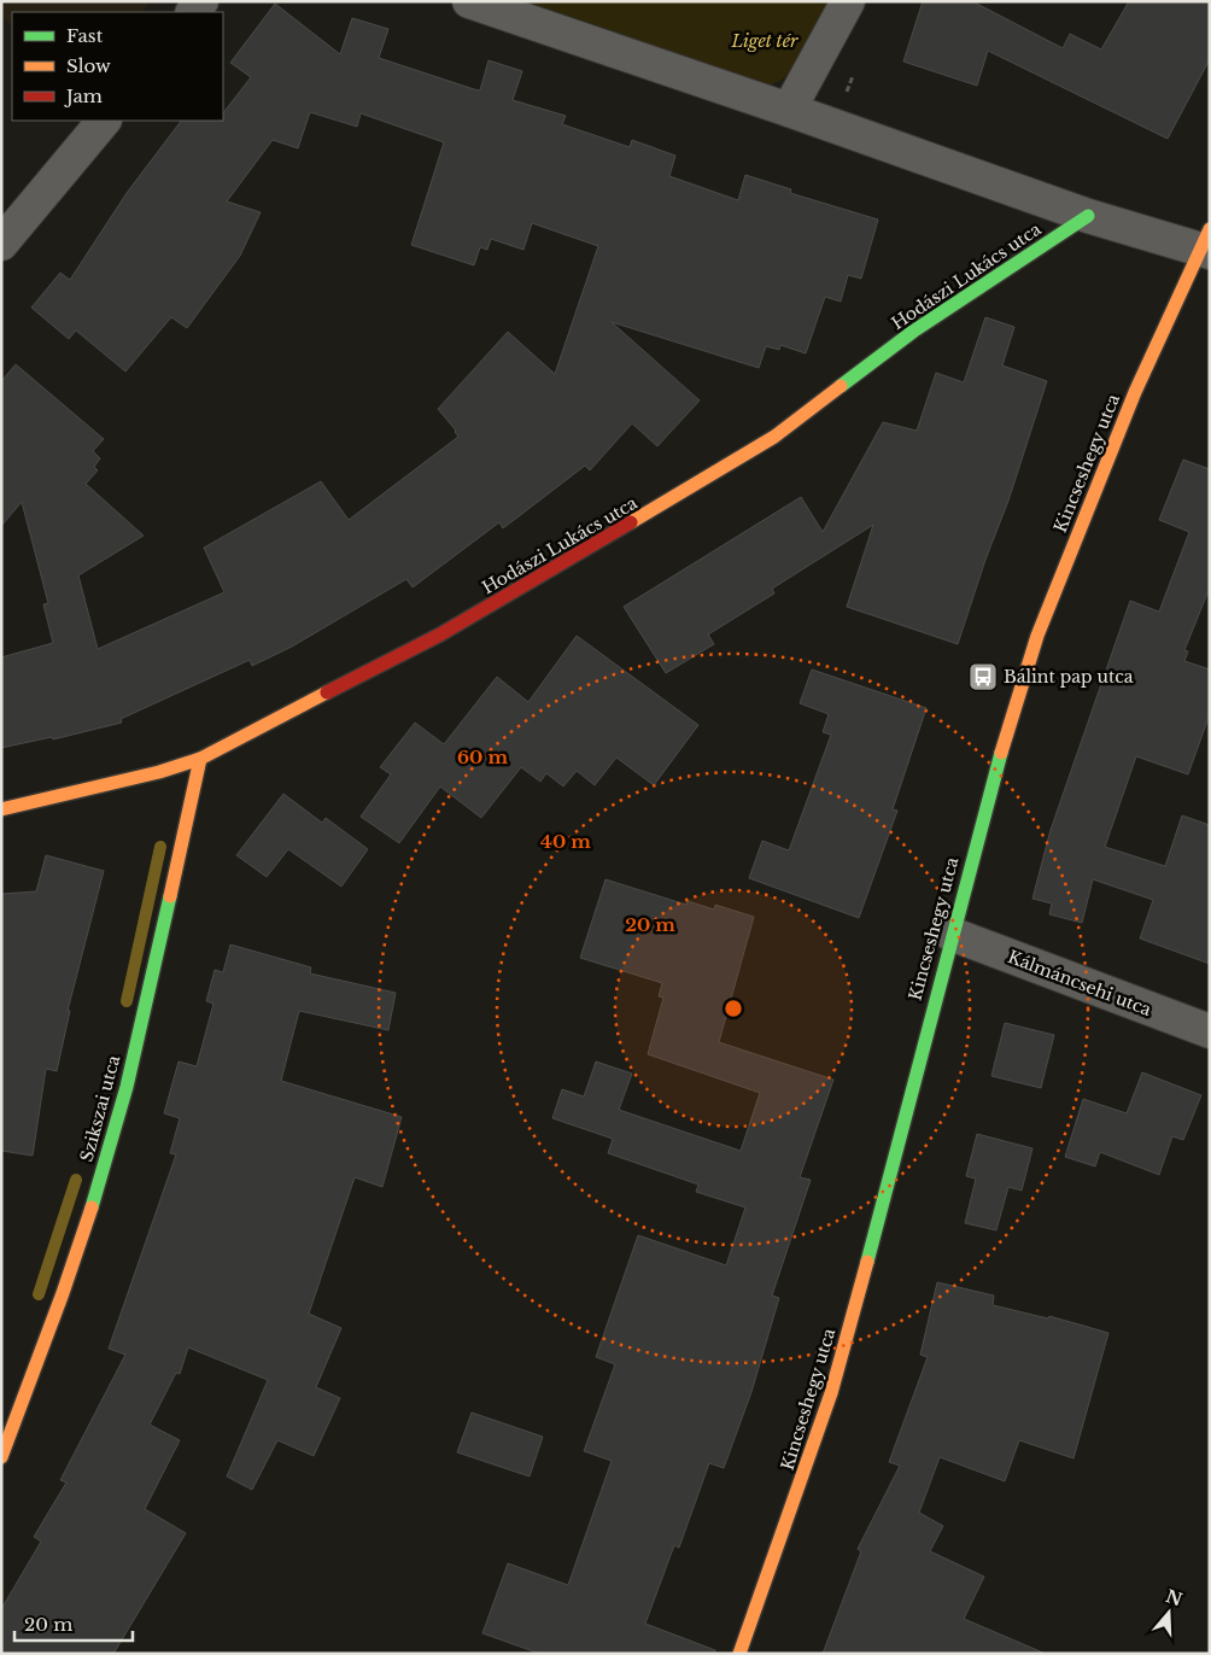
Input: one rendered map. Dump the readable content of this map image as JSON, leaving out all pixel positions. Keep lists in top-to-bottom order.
{
  "streets": {
    "street": [
      "Hodászi Lukács utca",
      "Kincseshegy utca",
      "Kálmáncsehi utca",
      "Szikszai utca"
    ]
  },
  "crossings": [
    ["Hodászi Lukács utca", "Szikszai utca"],
    ["Kincseshegy utca", "Kálmáncsehi utca"]
  ],
  "parks": ["Liget tér"],
  "places": {
    "bus stop": ["Bálint pap utca"]
  },
  "legend": ["Fast", "Slow", "Jam"],
  "scale_bar": "20 m",
  "north": "top",
  "rings": ["60 m", "40 m", "20 m"]
}
